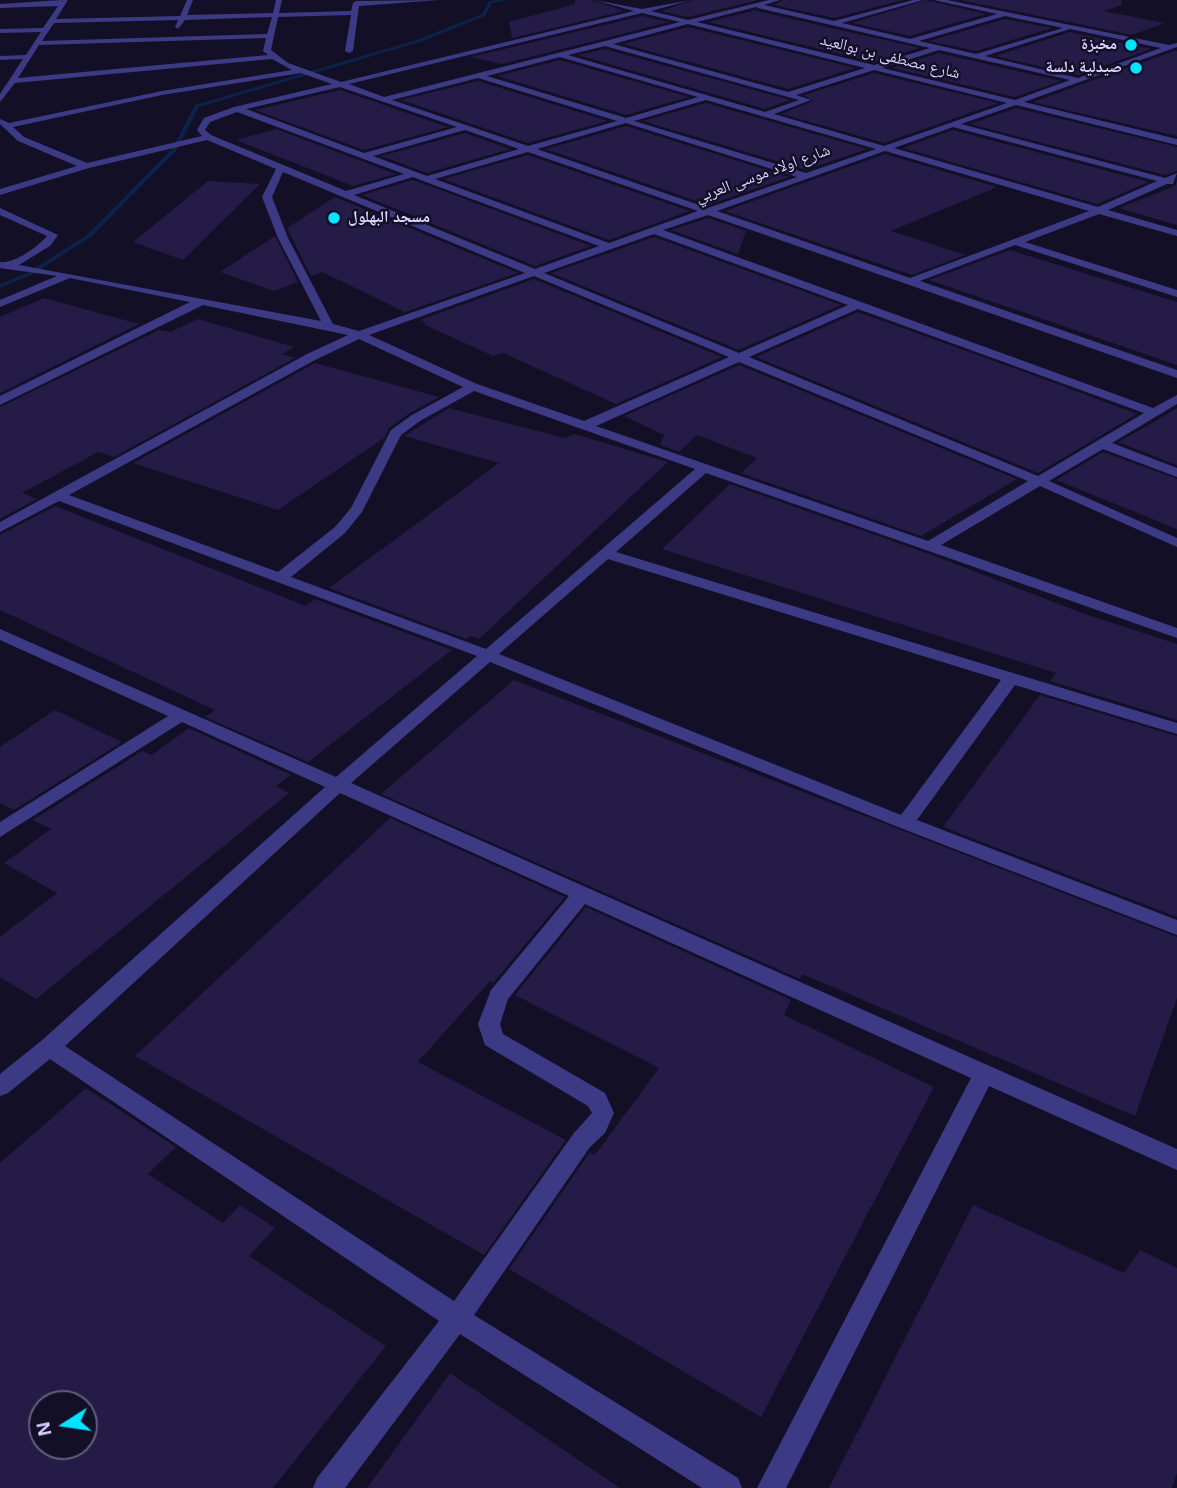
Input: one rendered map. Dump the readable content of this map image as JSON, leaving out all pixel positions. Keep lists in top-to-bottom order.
{
  "streets": {
    "street": ["شارع مصطفى بن بوالعيد", "شارع اولاد موسى العربي"]
  },
  "crossings": [
    ["شارع مصطفى بن بوالعيد", "شارع اولاد موسى العربي"]
  ],
  "places": ["مخبزة", "صيدلية دلسة", "مسجد البهلول"],
  "north": "left"
}
